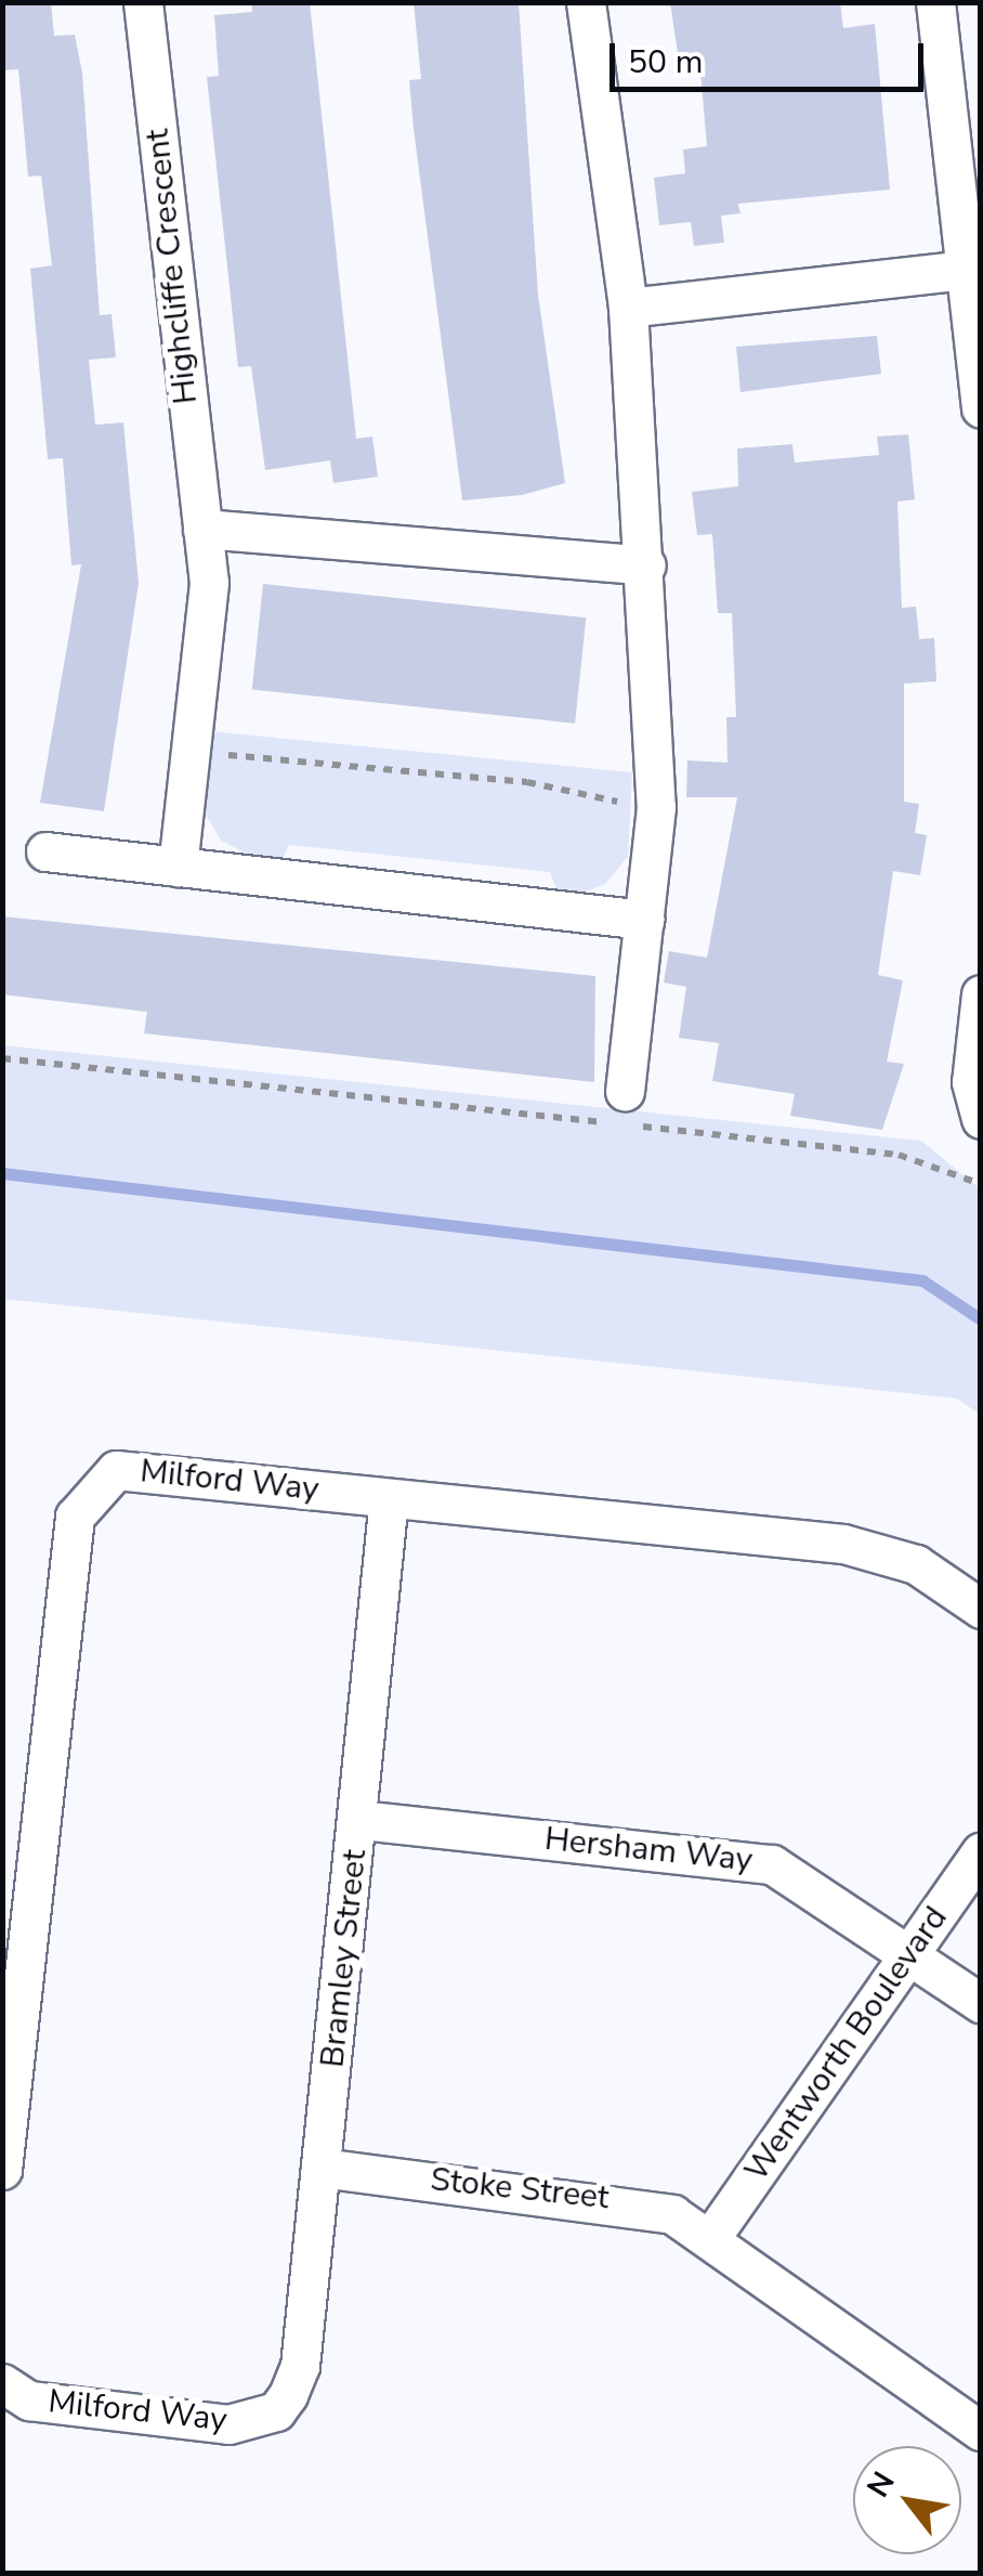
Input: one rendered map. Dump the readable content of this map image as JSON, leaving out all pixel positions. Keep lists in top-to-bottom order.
{
  "streets": {
    "street": [
      "Highcliffe Crescent",
      "Milford Way",
      "Hersham Way",
      "Bramley Street",
      "Wentworth Boulevard",
      "Stoke Street"
    ]
  },
  "crossings": [
    ["Milford Way", "Bramley Street"],
    ["Hersham Way", "Bramley Street"],
    ["Hersham Way", "Wentworth Boulevard"],
    ["Bramley Street", "Stoke Street"],
    ["Wentworth Boulevard", "Stoke Street"]
  ],
  "scale_bar": "50 m",
  "north": "top left"
}
